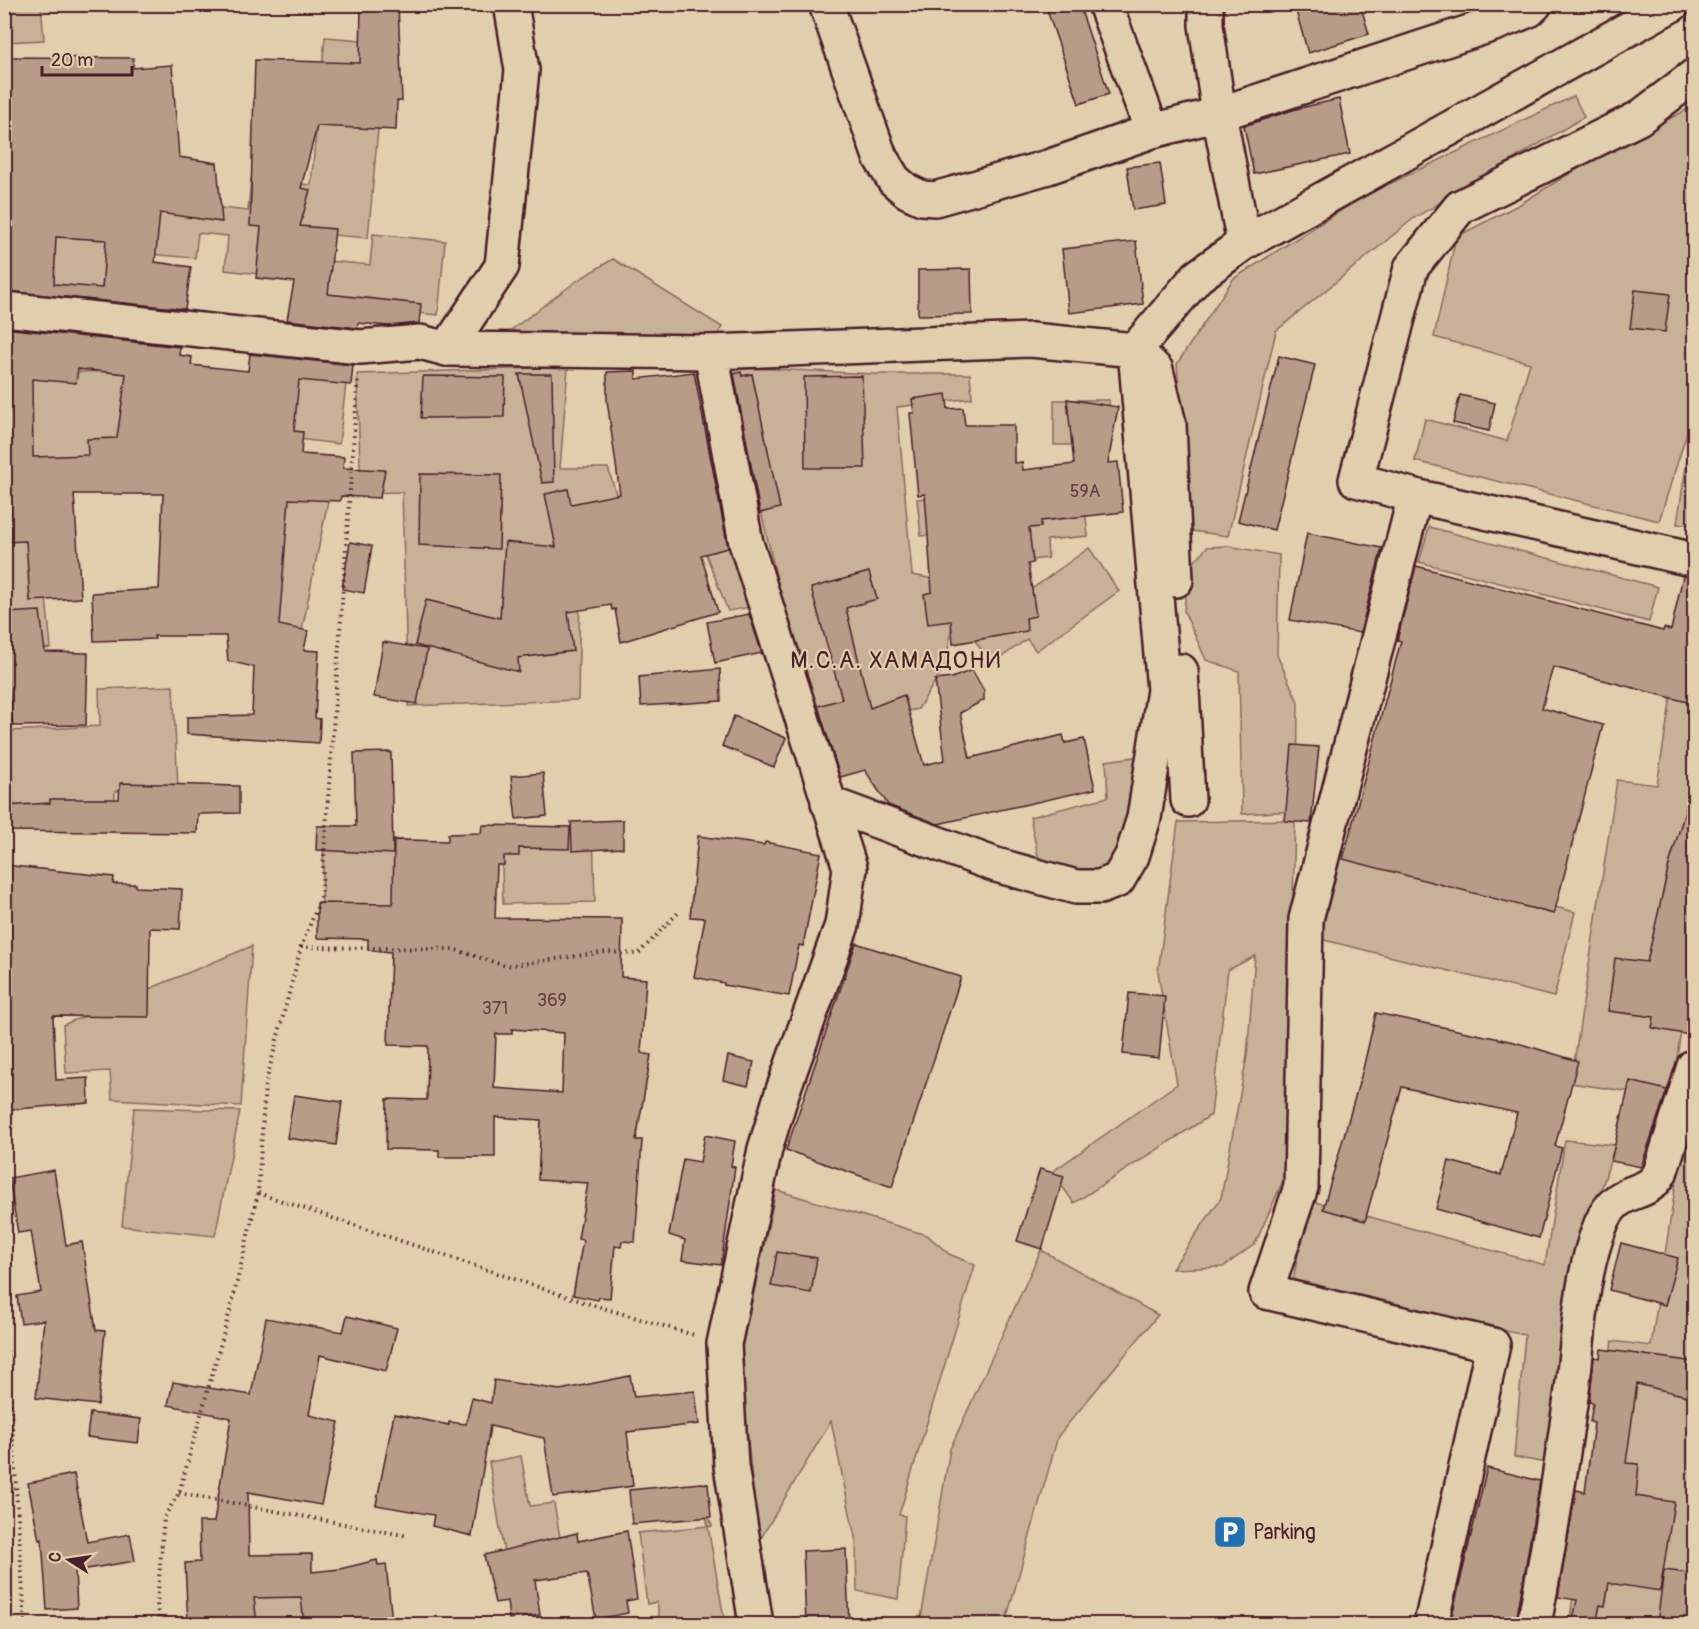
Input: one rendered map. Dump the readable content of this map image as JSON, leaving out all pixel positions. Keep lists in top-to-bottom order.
{
  "districts": ["М.С.А. ХАМАДОНИ"],
  "places": {
    "parking": ["Parking"]
  },
  "house_numbers": ["59А", "369", "371"],
  "scale_bar": "20 m",
  "north": "left"
}
